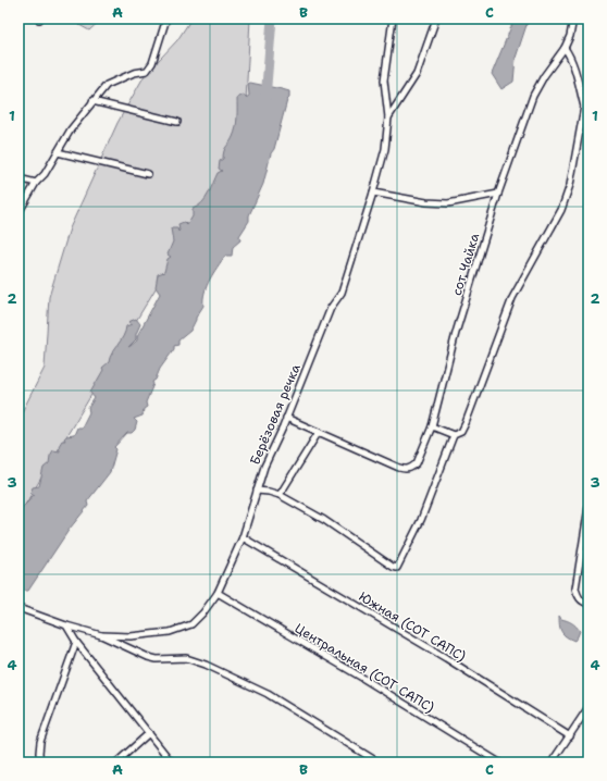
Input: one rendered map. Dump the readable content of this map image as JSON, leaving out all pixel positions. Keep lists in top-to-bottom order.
{
  "streets": {
    "street": [
      "сот Чайка",
      "Берёзовая речка",
      "Южная (СОТ САПС)",
      "Центральная (СОТ САПС)"
    ]
  },
  "crossings": [
    ["сот Чайка", "Берёзовая речка"],
    ["Берёзовая речка", "Южная (СОТ САПС)"],
    ["Берёзовая речка", "Центральная (СОТ САПС)"]
  ],
  "grid": {
    "columns": ["A", "B", "C"],
    "rows": [
      "1",
      "2",
      "3",
      "4"
    ]
  }
}
